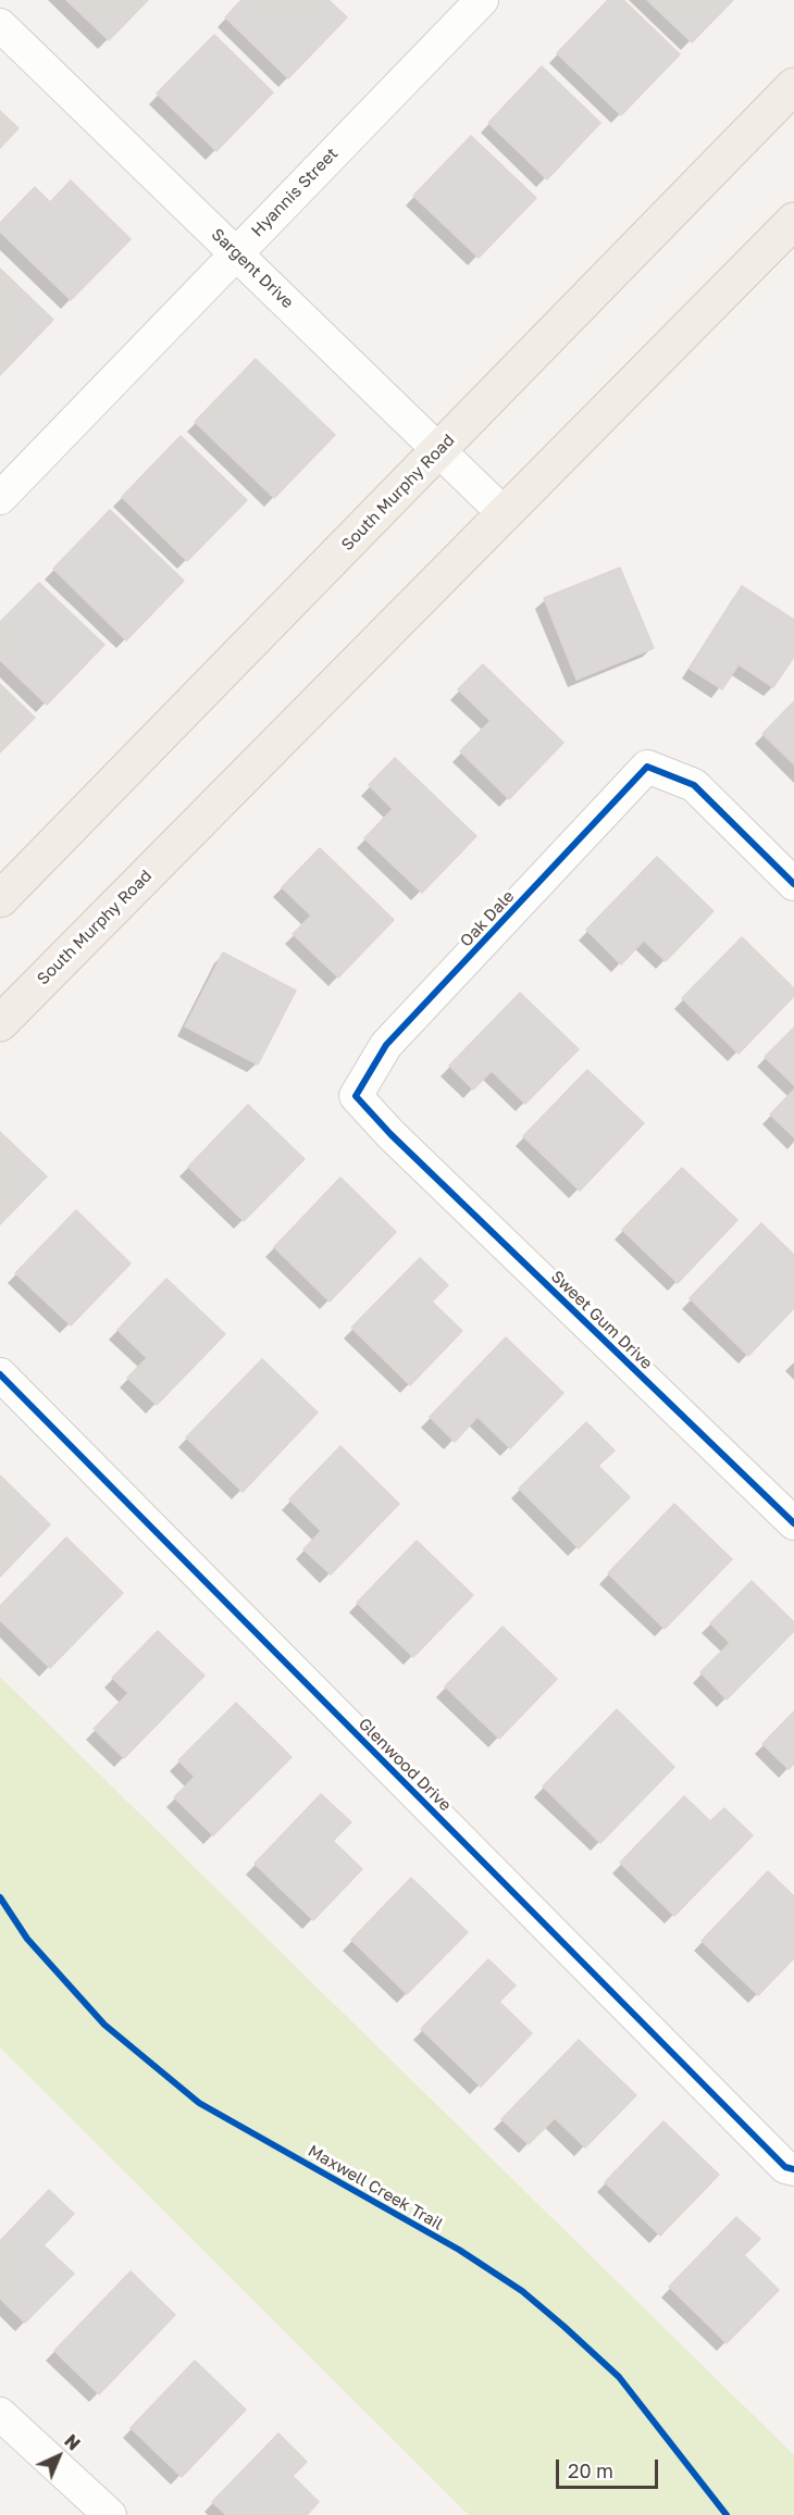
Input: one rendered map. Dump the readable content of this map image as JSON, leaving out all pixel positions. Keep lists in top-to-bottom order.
{
  "streets": {
    "main road": ["South Murphy Road"],
    "street": [
      "Hyannis Street",
      "Sargent Drive",
      "Oak Dale",
      "Sweet Gum Drive",
      "Glenwood Drive"
    ],
    "cycle path": ["Maxwell Creek Trail"]
  },
  "crossings": [
    ["Hyannis Street", "Sargent Drive"],
    ["Sargent Drive", "South Murphy Road"],
    ["Oak Dale", "Sweet Gum Drive"]
  ],
  "scale_bar": "20 m",
  "north": "top right"
}
